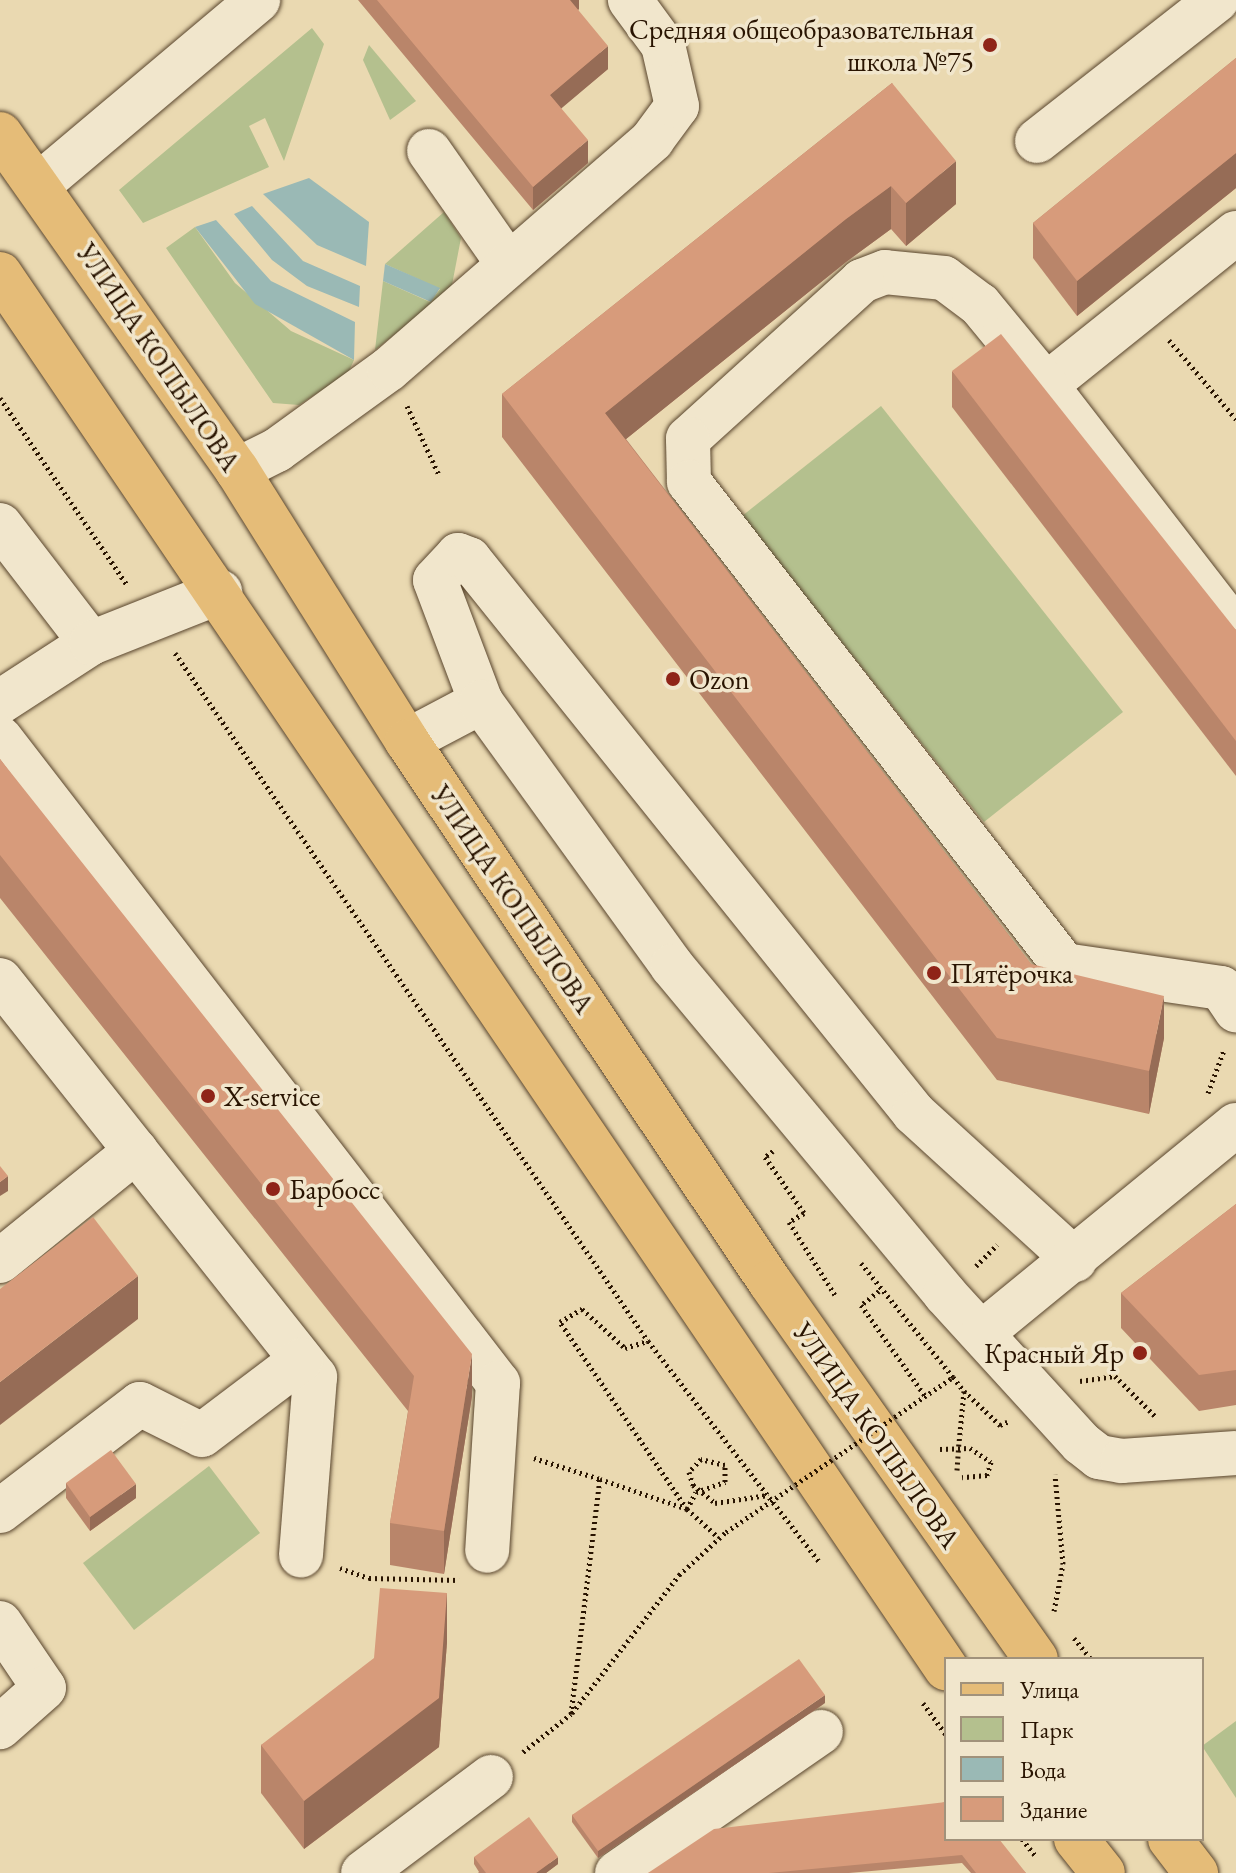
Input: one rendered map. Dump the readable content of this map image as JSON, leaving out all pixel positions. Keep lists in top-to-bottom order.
{
  "streets": {
    "main road": ["УЛИЦА КОПЫЛОВА"]
  },
  "places": [
    "Средняя общеобразовательная школа №75",
    "Ozon",
    "Пятёрочка",
    "X-service",
    "Барбосс",
    "Красный Яр"
  ],
  "legend": [
    "Улица",
    "Парк",
    "Вода",
    "Здание"
  ]
}
